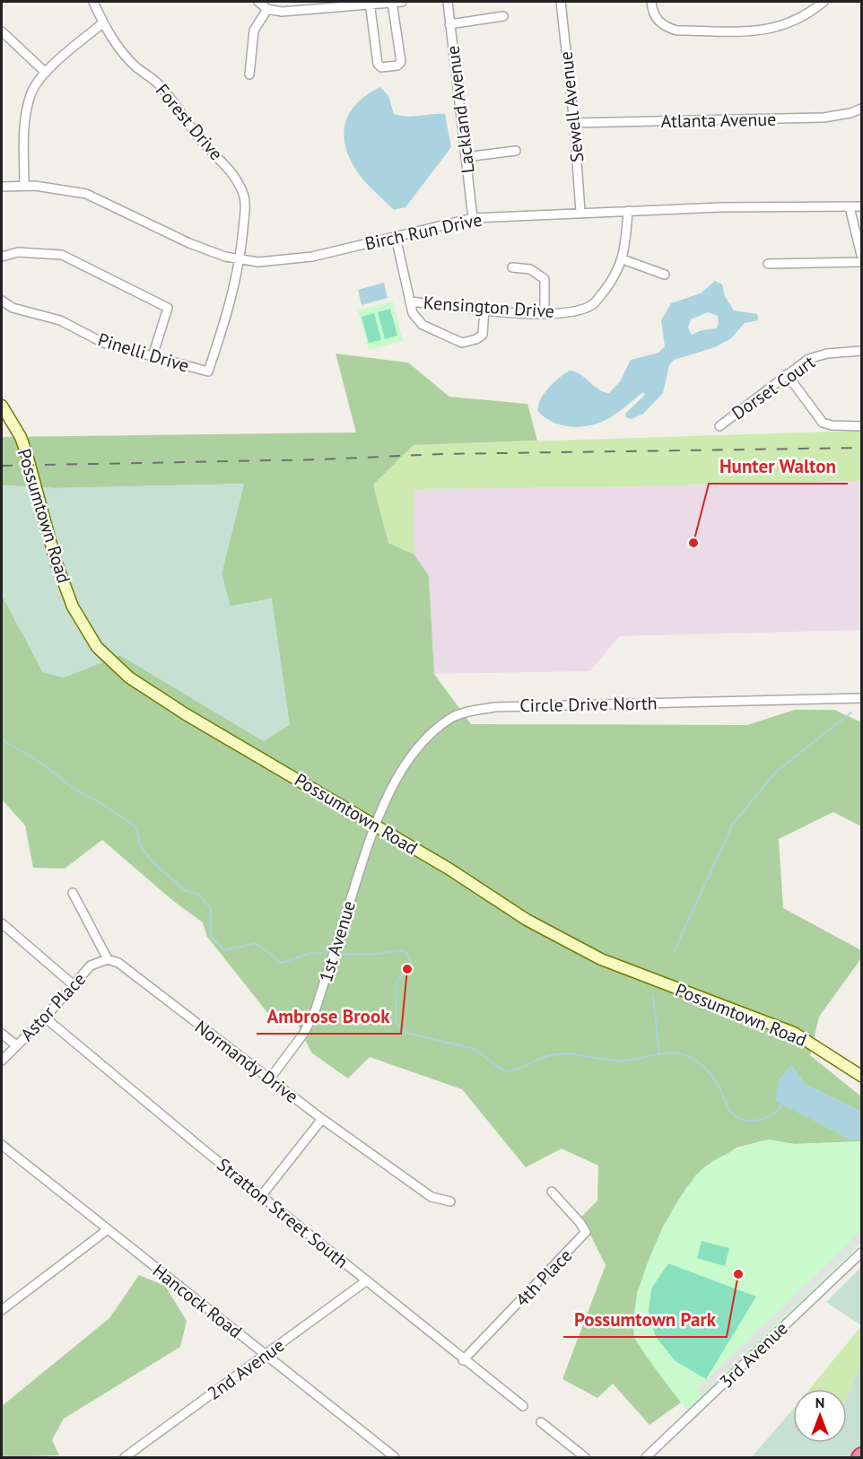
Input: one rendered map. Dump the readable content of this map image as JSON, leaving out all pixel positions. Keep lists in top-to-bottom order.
{
  "streets": {
    "main road": ["Possumtown Road"],
    "street": [
      "Sewell Avenue",
      "Lackland Avenue",
      "Atlanta Avenue",
      "Forest Drive",
      "Birch Run Drive",
      "Kensington Drive",
      "Pinelli Drive",
      "Dorset Court",
      "Circle Drive North",
      "1st Avenue",
      "Astor Place",
      "Normandy Drive",
      "Stratton Street South",
      "4th Place",
      "Hancock Road",
      "3rd Avenue",
      "2nd Avenue"
    ]
  },
  "crossings": [
    ["Sewell Avenue", "Atlanta Avenue"],
    ["Sewell Avenue", "Birch Run Drive"],
    ["Lackland Avenue", "Birch Run Drive"],
    ["Forest Drive", "Birch Run Drive"],
    ["Forest Drive", "Pinelli Drive"],
    ["Birch Run Drive", "Kensington Drive"],
    ["Birch Run Drive", "Pinelli Drive"],
    ["Possumtown Road", "Circle Drive North"],
    ["Possumtown Road", "1st Avenue"],
    ["Circle Drive North", "1st Avenue"],
    ["1st Avenue", "Normandy Drive"],
    ["Astor Place", "Normandy Drive"],
    ["Astor Place", "Stratton Street South"],
    ["Stratton Street South", "4th Place"],
    ["Stratton Street South", "2nd Avenue"],
    ["Hancock Road", "2nd Avenue"]
  ],
  "places": ["Hunter Walton", "Ambrose Brook", "Possumtown Park"],
  "north": "top"
}
